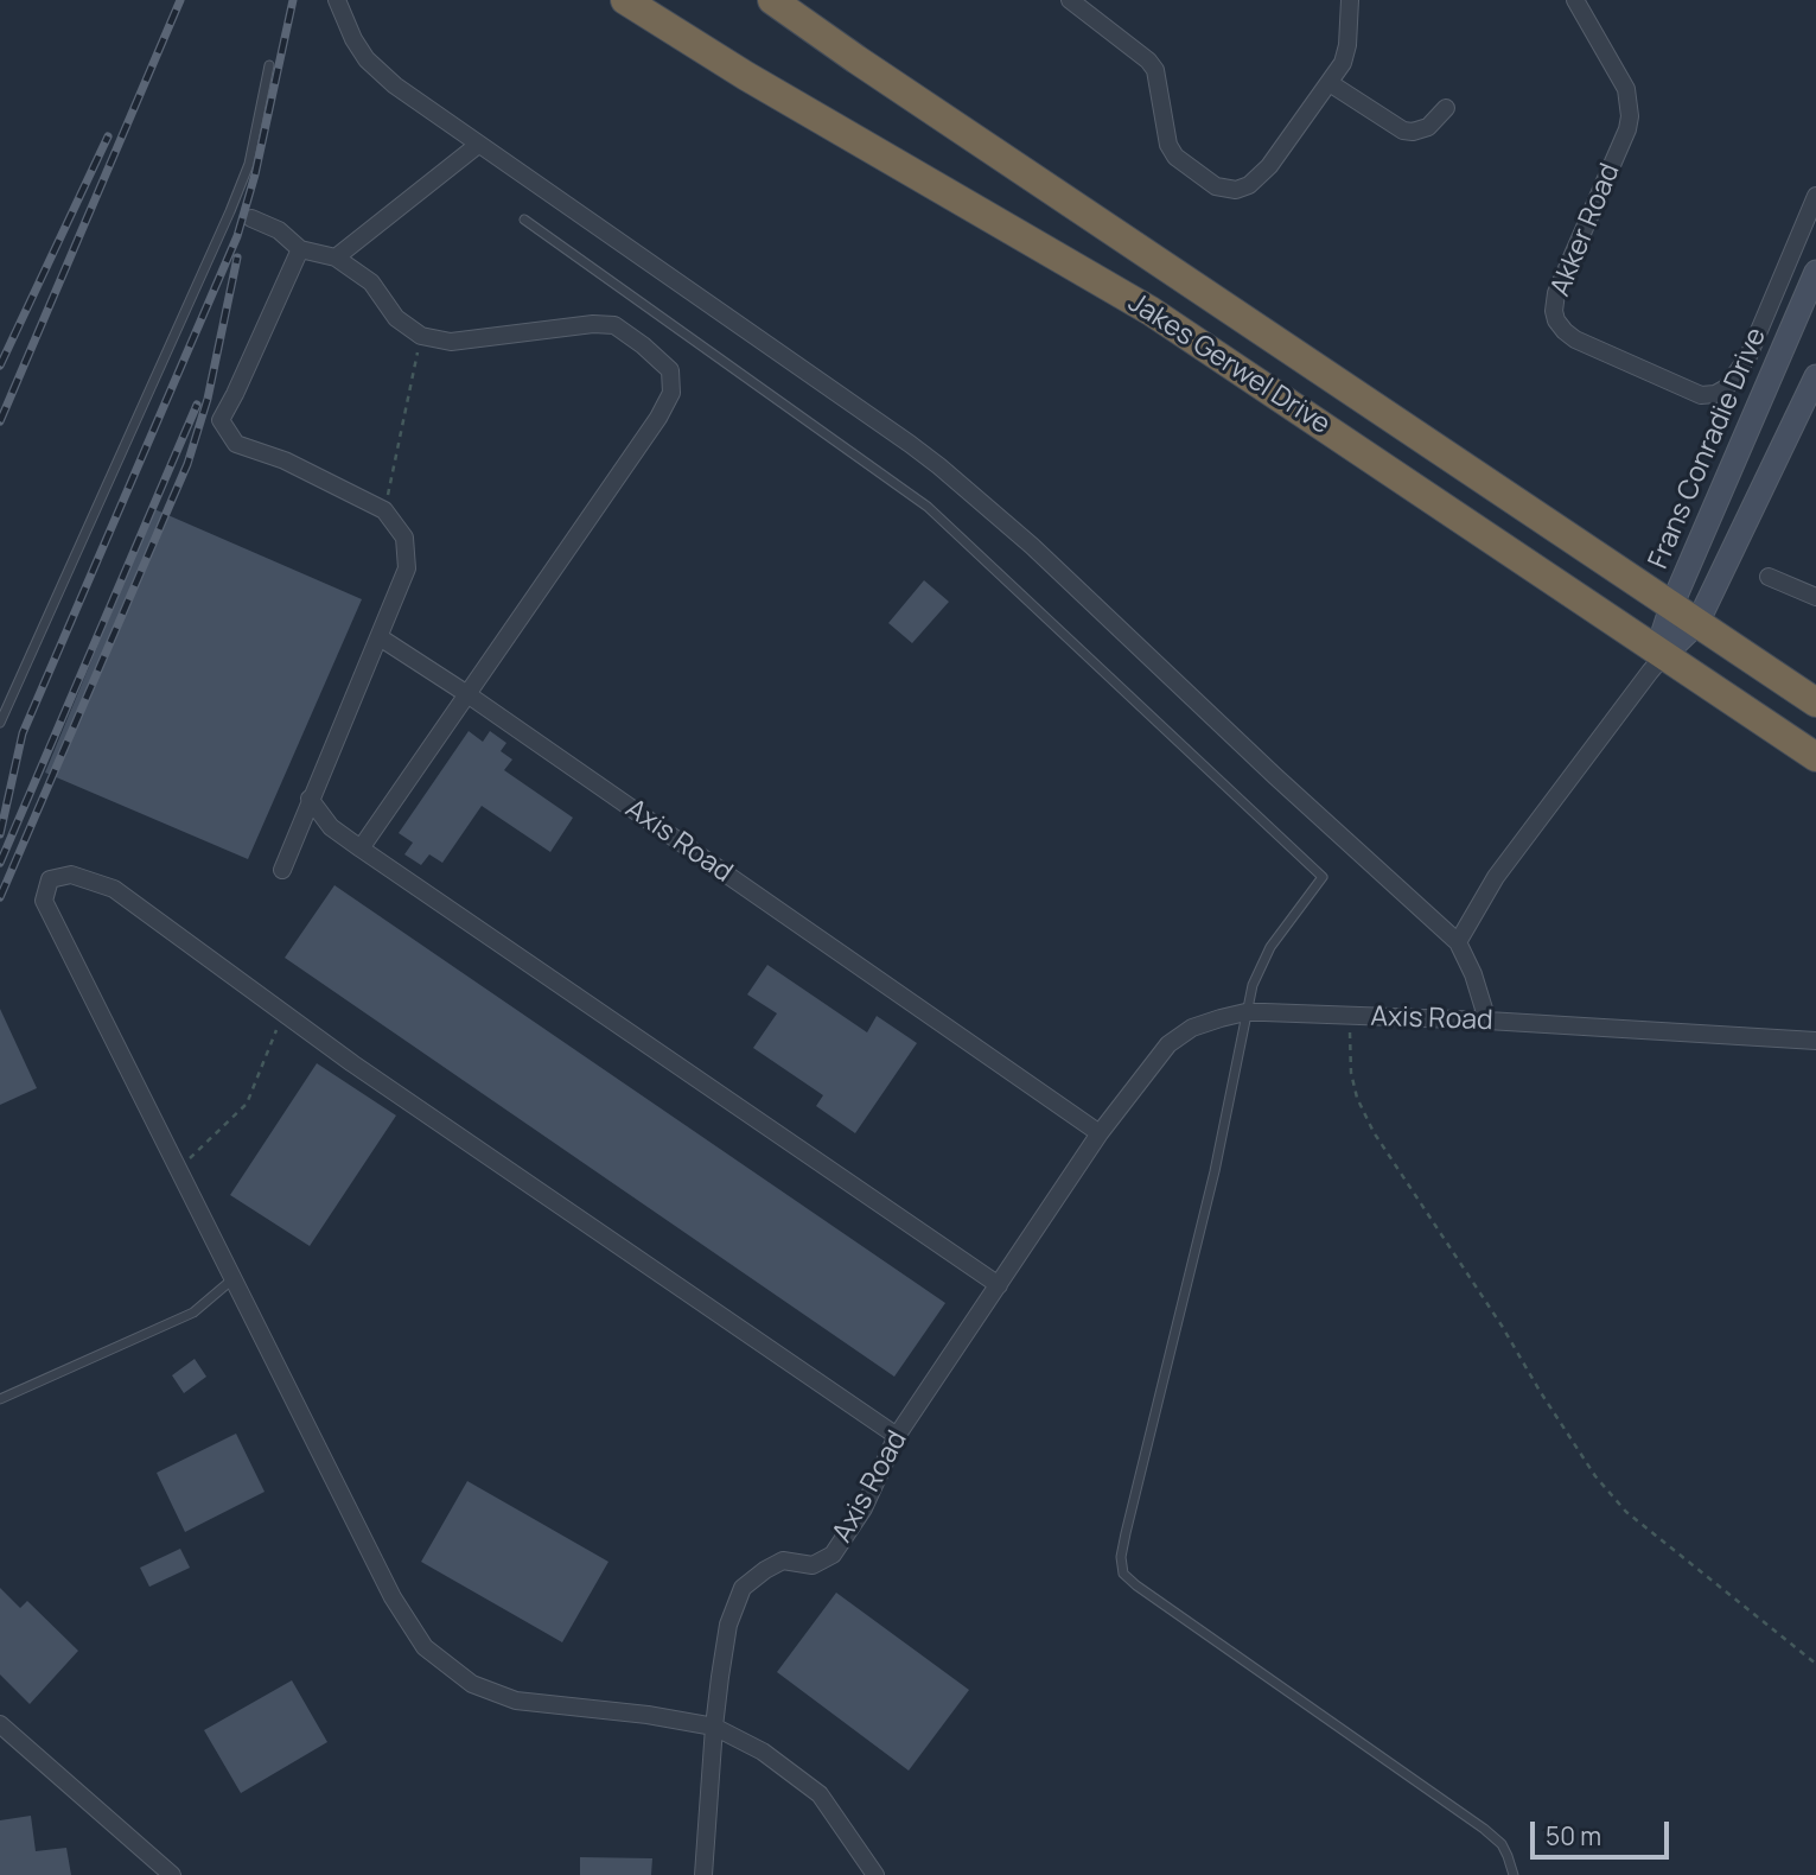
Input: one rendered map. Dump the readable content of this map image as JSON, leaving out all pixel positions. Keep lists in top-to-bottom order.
{
  "streets": {
    "highway": ["Jakes Gerwel Drive"],
    "main road": ["Frans Conradie Drive"],
    "street": ["Akker Road", "Axis Road"]
  },
  "crossings": [
    ["Jakes Gerwel Drive", "Frans Conradie Drive"]
  ],
  "scale_bar": "50 m"
}
